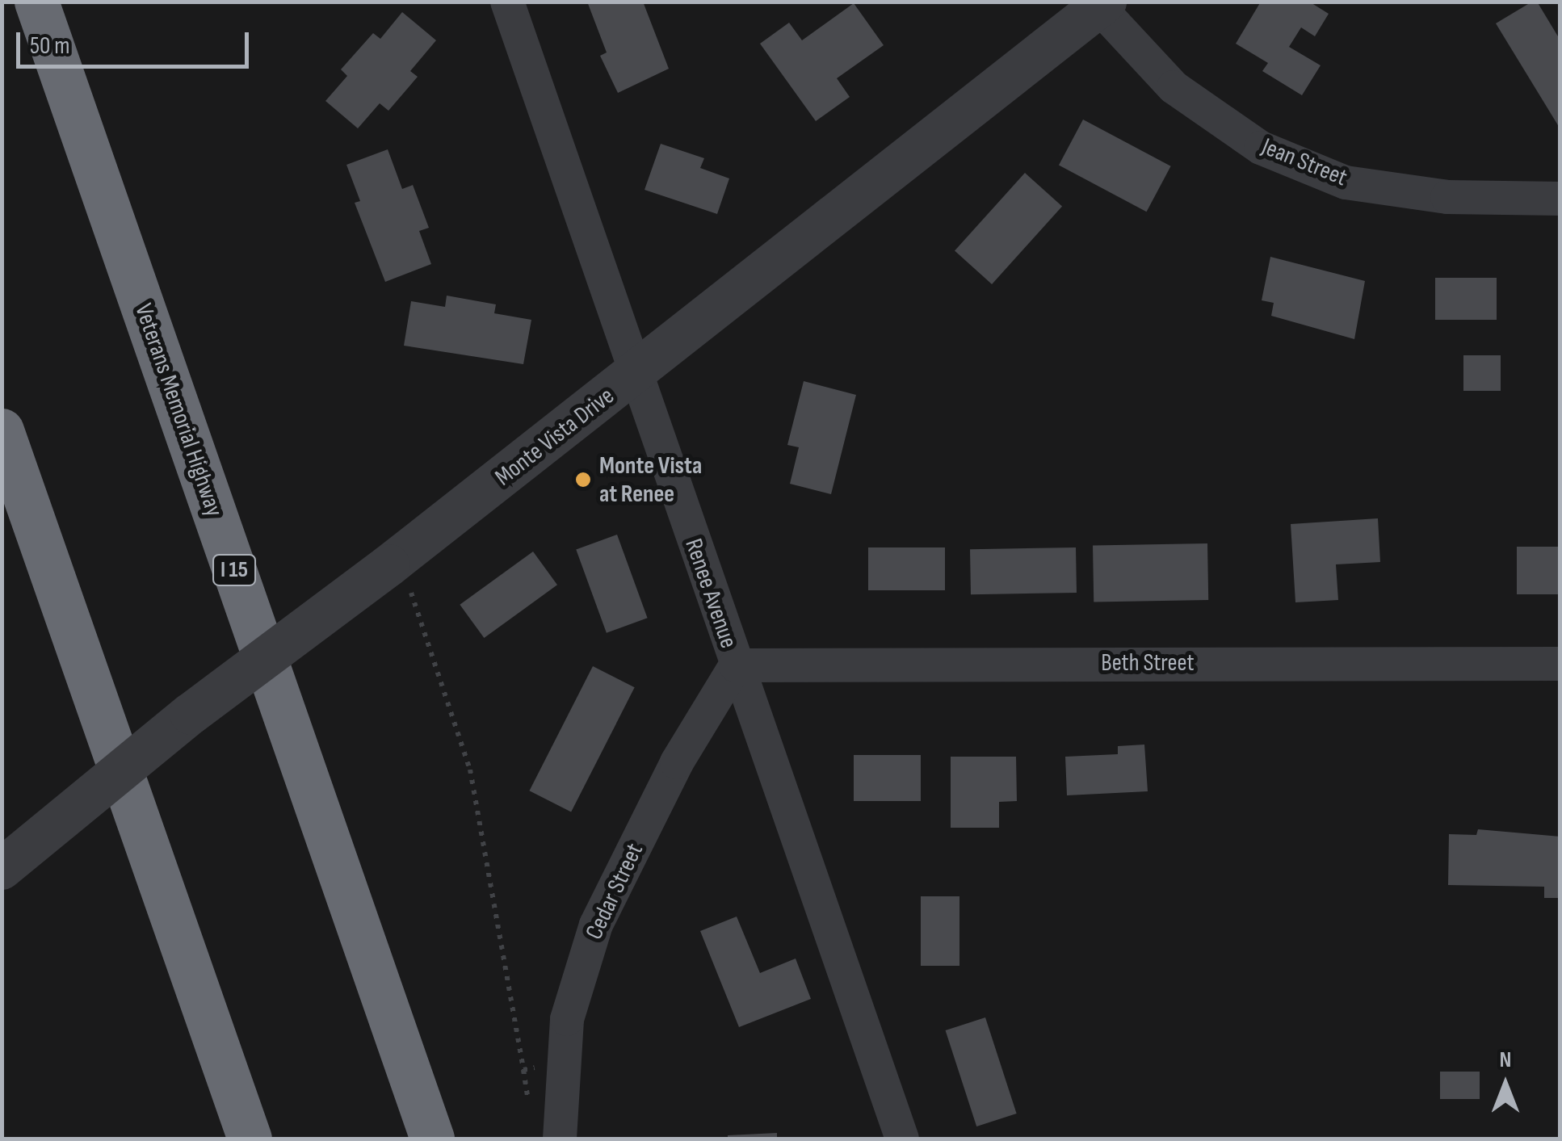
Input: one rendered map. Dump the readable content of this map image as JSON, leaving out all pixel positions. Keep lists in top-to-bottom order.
{
  "streets": {
    "highway": ["Veterans Memorial Highway", "I 15"],
    "street": [
      "Jean Street",
      "Monte Vista Drive",
      "Renee Avenue",
      "Beth Street",
      "Cedar Street"
    ]
  },
  "crossings": [
    ["Jean Street", "Monte Vista Drive"],
    ["Monte Vista Drive", "Renee Avenue"],
    ["Renee Avenue", "Beth Street"],
    ["Renee Avenue", "Cedar Street"],
    ["Beth Street", "Cedar Street"]
  ],
  "places": ["Monte Vista at Renee"],
  "scale_bar": "50 m",
  "north": "top"
}
